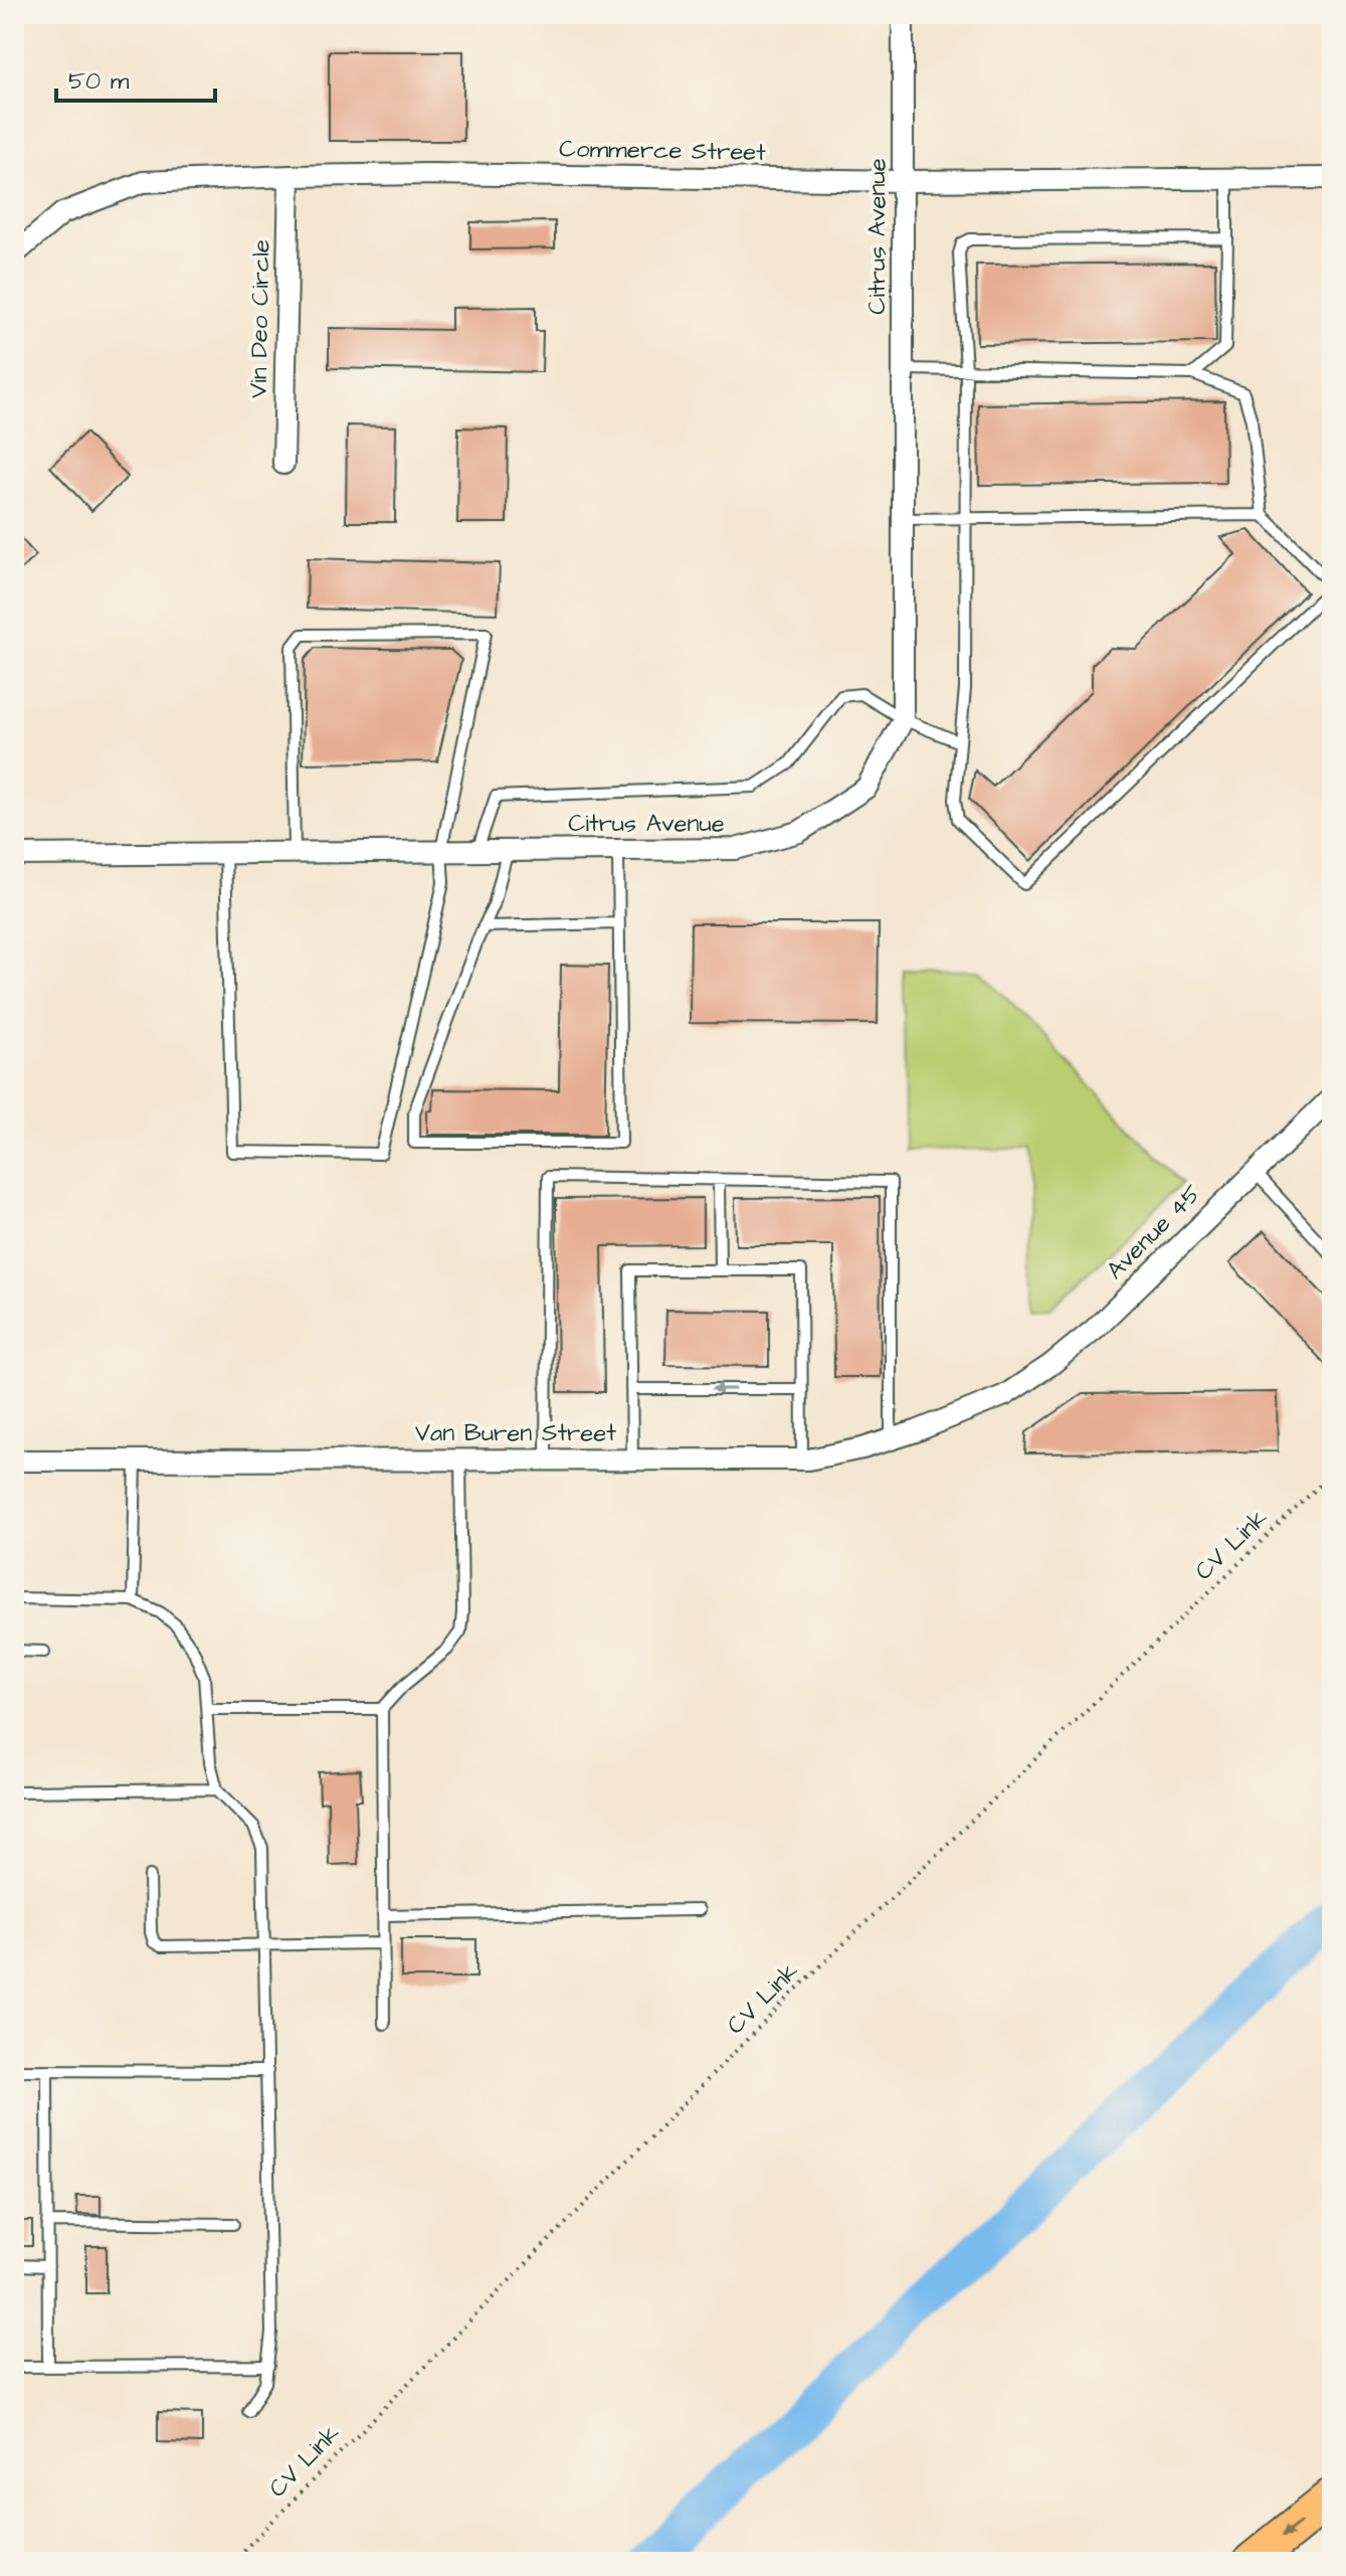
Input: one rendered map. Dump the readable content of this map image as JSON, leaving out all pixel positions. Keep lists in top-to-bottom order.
{
  "streets": {
    "street": [
      "Commerce Street",
      "Citrus Avenue",
      "Vin Deo Circle",
      "Avenue 45",
      "Van Buren Street"
    ],
    "path": ["CV Link"]
  },
  "crossings": [
    ["Commerce Street", "Citrus Avenue"],
    ["Commerce Street", "Vin Deo Circle"],
    ["Avenue 45", "Van Buren Street"]
  ],
  "scale_bar": "50 m"
}
